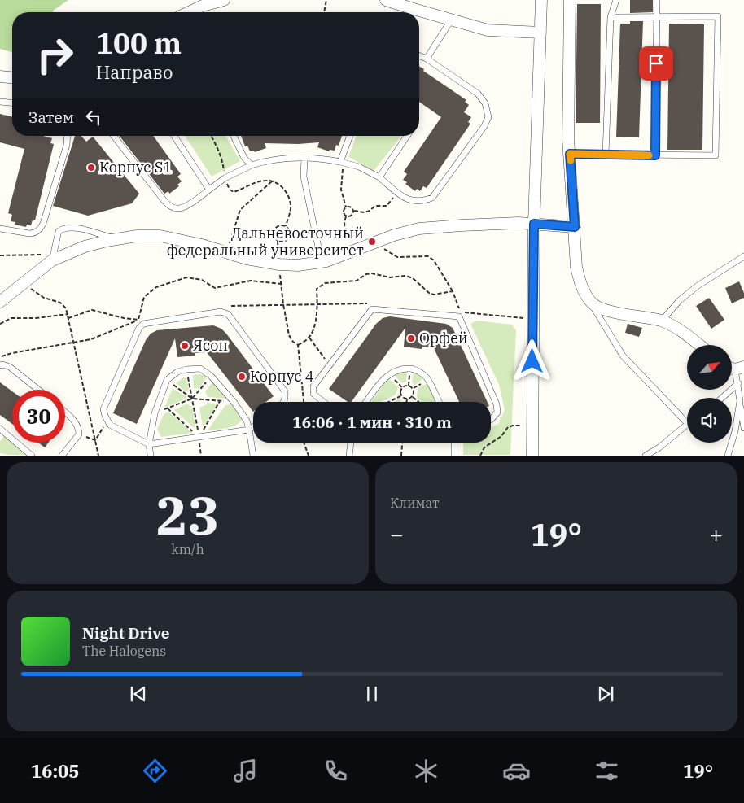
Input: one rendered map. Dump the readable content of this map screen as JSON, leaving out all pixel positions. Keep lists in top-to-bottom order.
{
  "places": [
    "Корпус S1",
    "Дальневосточный федеральный университет",
    "Орфей",
    "Ясон",
    "Корпус 4"
  ],
  "north": "top right",
  "page": {
    "turn": ["100 m", "Направо"],
    "then": "Затем",
    "limit": "30",
    "trip": "16:06 · 1 мин · 310 m",
    "tile": [
      ["23", "km/h"],
      "Климат"
    ],
    "heat": ["−", "19°", "+"],
    "song": ["Night Drive", "The Halogens"],
    "tabs": ["16:05", "19°"]
  }
}
